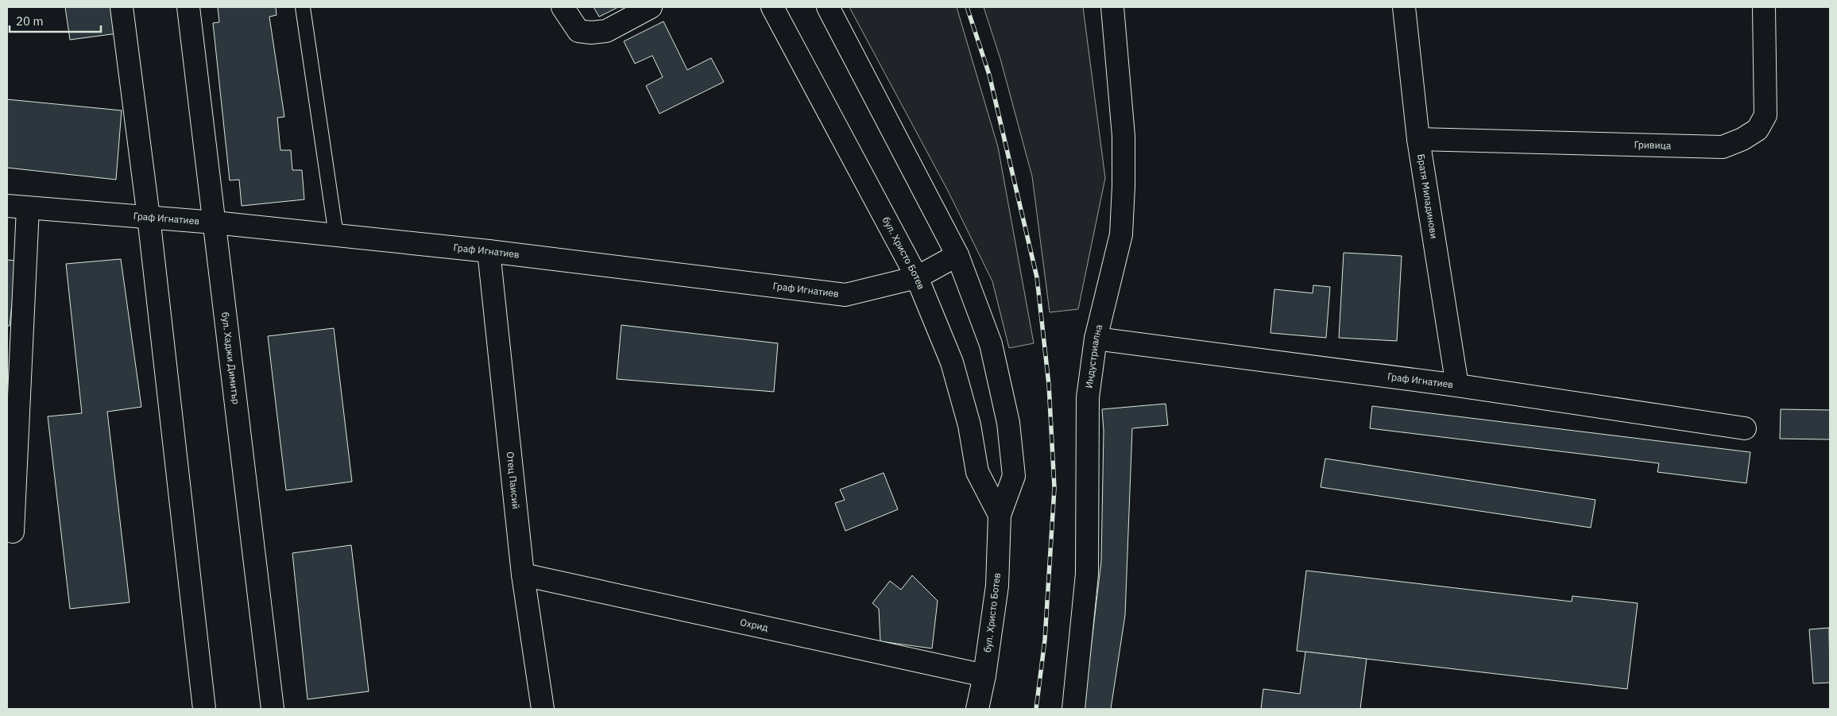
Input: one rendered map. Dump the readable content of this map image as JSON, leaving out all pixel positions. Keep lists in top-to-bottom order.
{
  "streets": {
    "street": [
      "Гривица",
      "Братя Миладинови",
      "Граф Игнатиев",
      "бул. Христо Ботев",
      "Индустриална",
      "бул. Хаджи Димитър",
      "Отец Паисий",
      "Охрид"
    ]
  },
  "crossings": [
    ["Гривица", "Братя Миладинови"],
    ["Братя Миладинови", "Граф Игнатиев"],
    ["Граф Игнатиев", "бул. Христо Ботев"],
    ["Граф Игнатиев", "Индустриална"],
    ["Граф Игнатиев", "бул. Хаджи Димитър"],
    ["Граф Игнатиев", "Отец Паисий"],
    ["бул. Христо Ботев", "Охрид"],
    ["Отец Паисий", "Охрид"]
  ],
  "scale_bar": "20 m"
}
